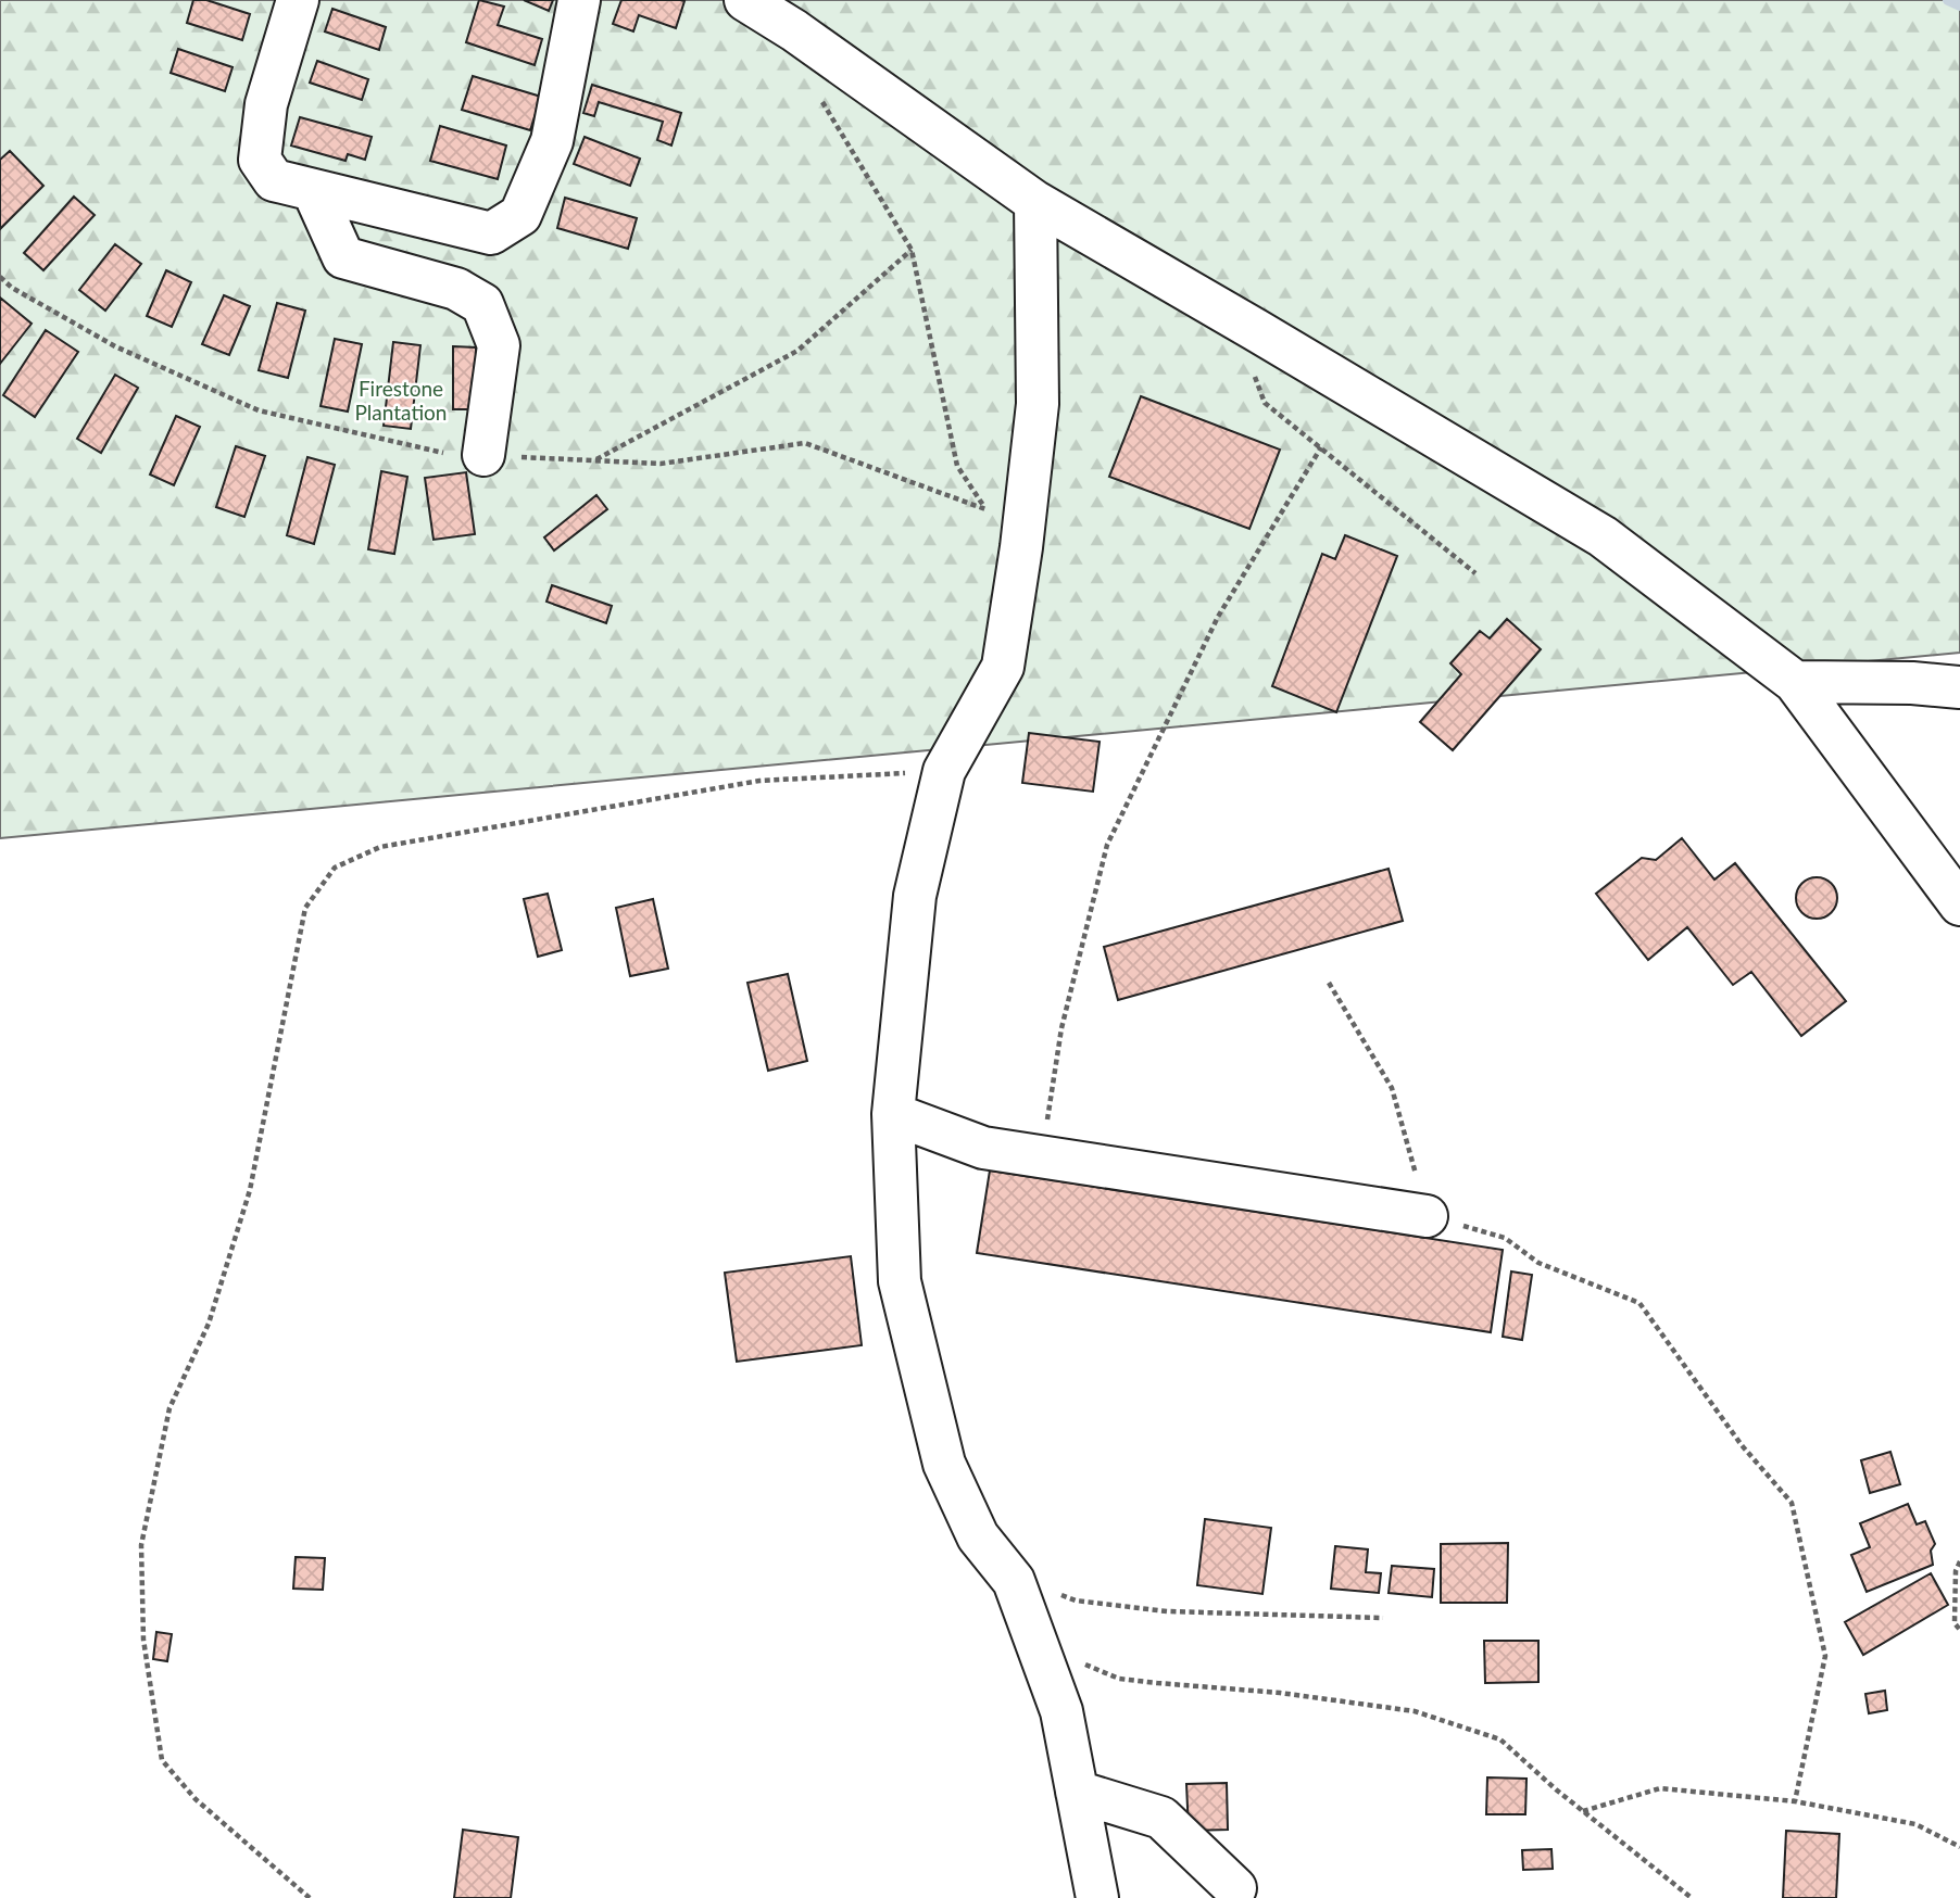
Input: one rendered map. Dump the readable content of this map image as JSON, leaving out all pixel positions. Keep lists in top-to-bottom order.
{
  "parks": ["Firestone Plantation"]
}
